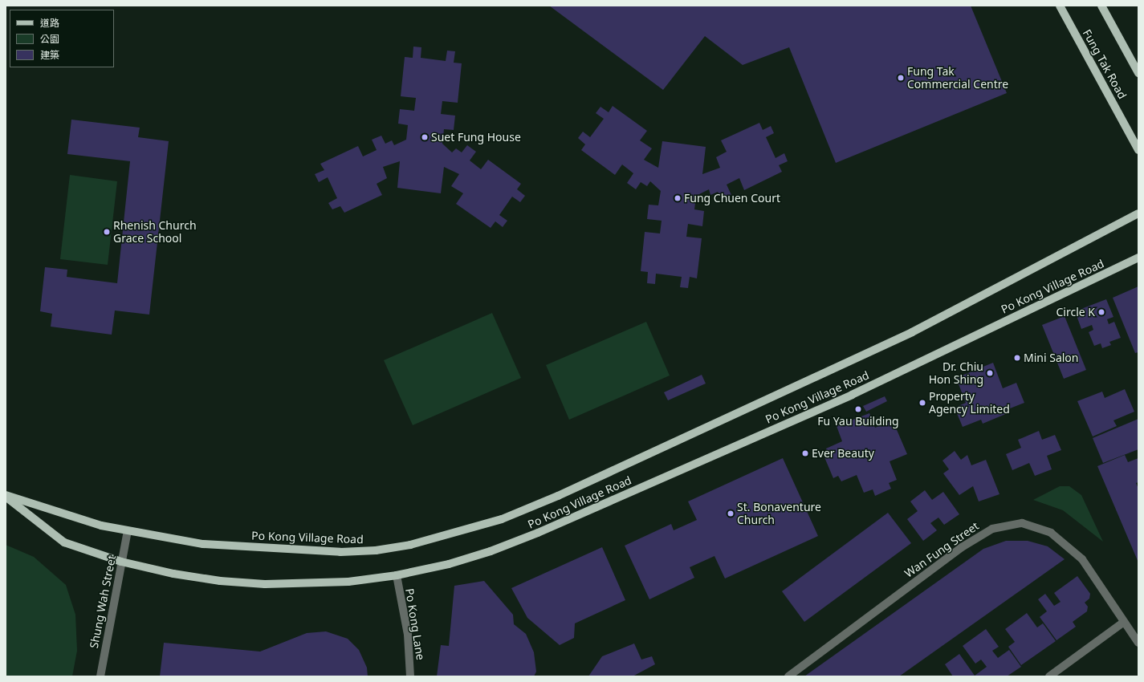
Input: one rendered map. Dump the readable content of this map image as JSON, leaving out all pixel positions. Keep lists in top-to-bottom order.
{
  "streets": {
    "main road": ["Fung Tak Road", "Po Kong Village Road"],
    "street": ["Wan Fung Street", "Shung Wah Street", "Po Kong Lane"]
  },
  "crossings": [
    ["Po Kong Village Road", "Shung Wah Street"],
    ["Po Kong Village Road", "Po Kong Lane"]
  ],
  "places": [
    "Fung Tak Commercial Centre",
    "Suet Fung House",
    "Fung Chuen Court",
    "Rhenish Church Grace School",
    "Circle K",
    "Mini Salon",
    "Dr. Chiu Hon Shing",
    "Property Agency Limited",
    "Fu Yau Building",
    "Ever Beauty",
    "St. Bonaventure Church"
  ],
  "legend": ["道路", "公園", "建築"]
}
